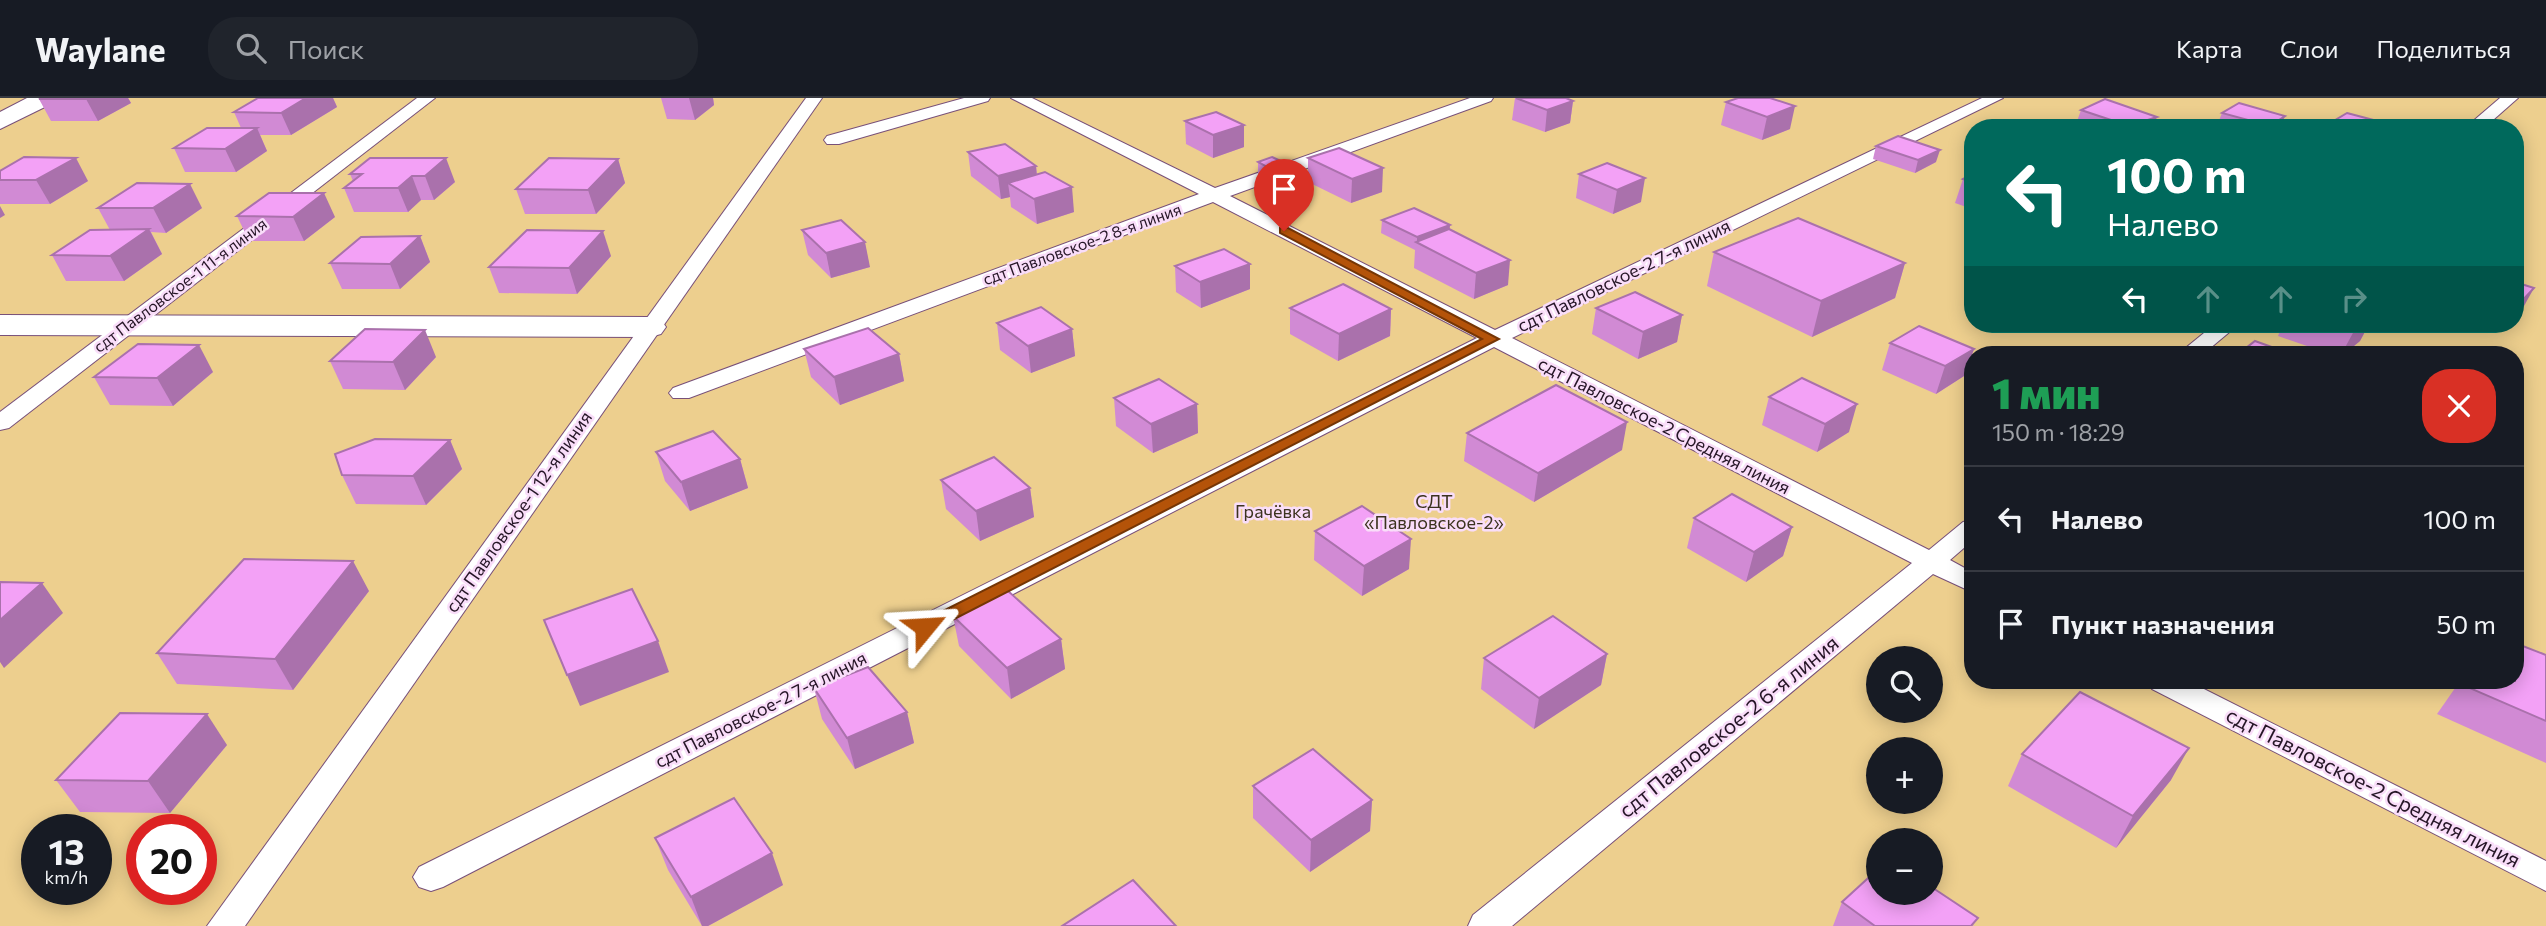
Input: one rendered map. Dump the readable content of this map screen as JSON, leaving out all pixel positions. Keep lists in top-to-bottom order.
{
  "streets": {
    "lane": [
      "сдт Павловское-2 8-я линия",
      "сдт Павловское-2 7-я линия",
      "сдт Павловское-1 11-я линия",
      "сдт Павловское-2 Средняя линия",
      "сдт Павловское-1 12-я линия",
      "сдт Павловское-2 6-я линия"
    ]
  },
  "crossings": [
    ["сдт Павловское-2 8-я линия", "сдт Павловское-2 Средняя линия"],
    ["сдт Павловское-2 7-я линия", "сдт Павловское-2 Средняя линия"],
    ["сдт Павловское-2 Средняя линия", "сдт Павловское-2 6-я линия"]
  ],
  "parks": ["СДТ «Павловское-2»", "Грачёвка"],
  "page": {
    "header": "Waylane",
    "search": "Поиск",
    "nav": ["Карта", "Слои", "Поделиться"],
    "turn": ["100 m", "Налево"],
    "heading": ["1 мин", "150 m · 18:29"],
    "list": [
      {
        "name": "Налево",
        "value": "100 m"
      },
      {
        "name": "Пункт назначения",
        "value": "50 m"
      }
    ],
    "map_buttons": ["+", "−"],
    "speed": "13 km/h",
    "limit": "20"
  }
}
